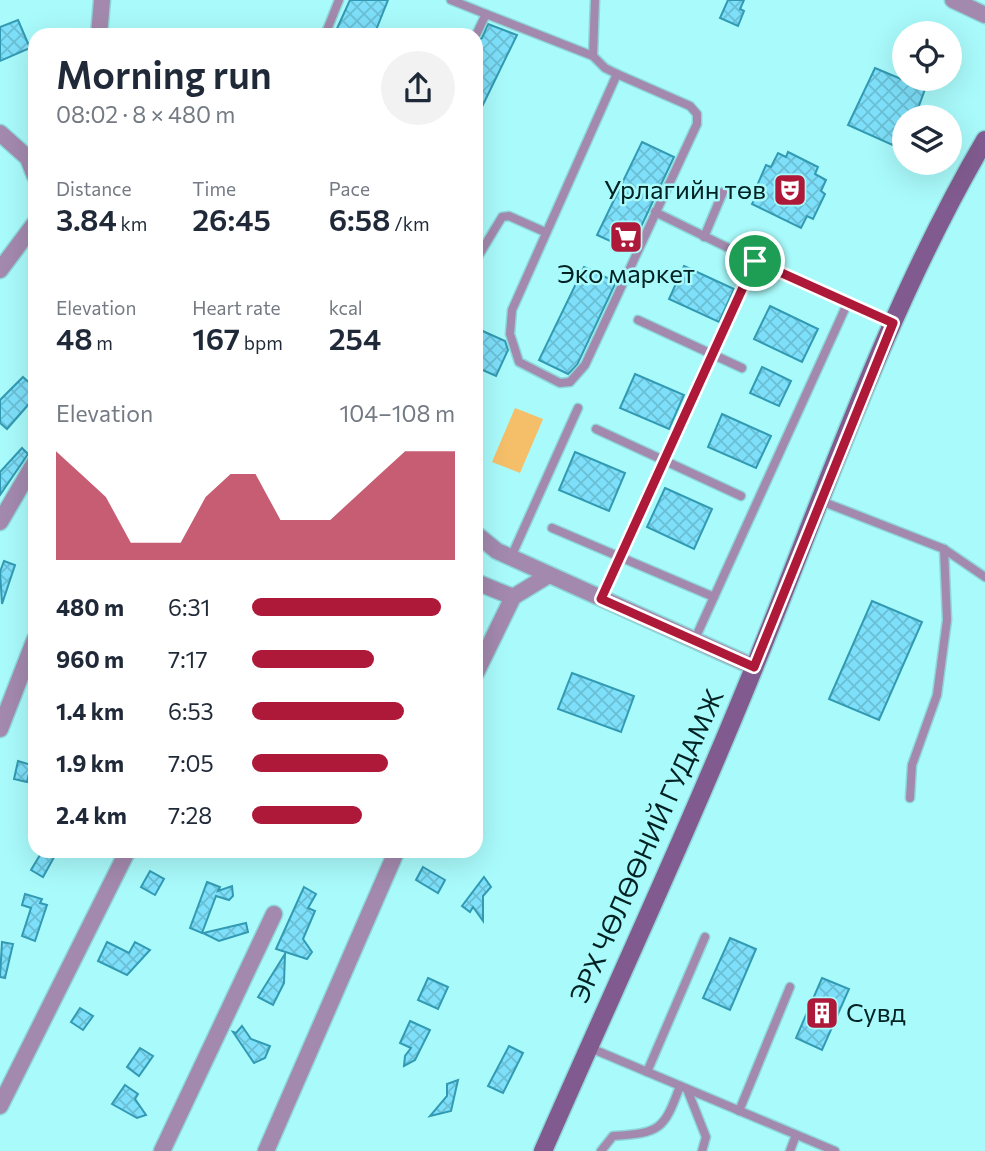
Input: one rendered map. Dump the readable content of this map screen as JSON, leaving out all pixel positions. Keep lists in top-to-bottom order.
{
  "streets": {
    "main road": ["ЭРХ ЧӨЛӨӨНИЙ ГУДАМЖ"]
  },
  "places": {
    "theatre": ["Урлагийн төв"],
    "supermarket": ["Эко маркет"],
    "building": ["Сувд"]
  },
  "page": {
    "heading": ["Morning run", "08:02 · 8 × 480 m"],
    "stats": [
      ["Distance", "3.84 km"],
      ["Time", "26:45"],
      ["Pace", "6:58 /km"],
      ["Elevation", "48 m"],
      ["Heart rate", "167 bpm"],
      ["kcal", "254"]
    ],
    "chart": ["Elevation", "104–108 m"],
    "list": [
      {
        "name": "480 m",
        "note": "6:31"
      },
      {
        "name": "960 m",
        "note": "7:17"
      },
      {
        "name": "1.4 km",
        "note": "6:53"
      },
      {
        "name": "1.9 km",
        "note": "7:05"
      },
      {
        "name": "2.4 km",
        "note": "7:28"
      }
    ]
  }
}
